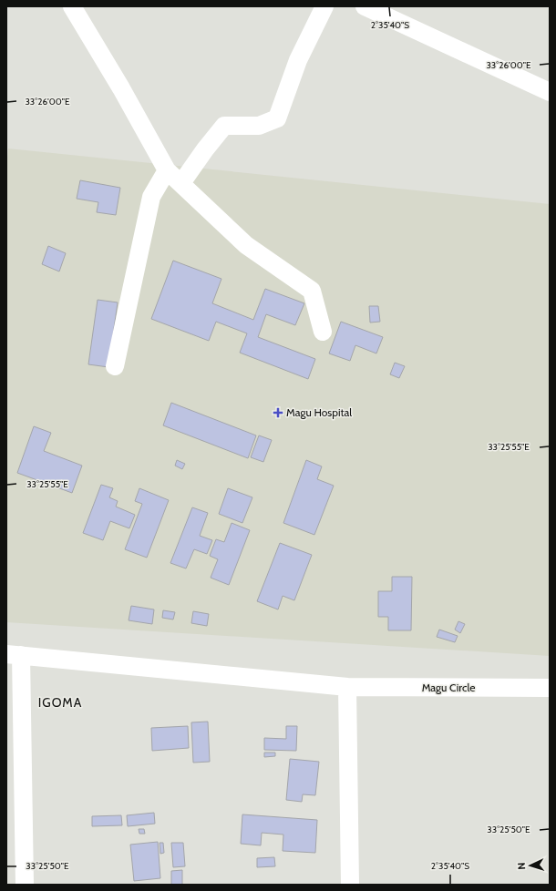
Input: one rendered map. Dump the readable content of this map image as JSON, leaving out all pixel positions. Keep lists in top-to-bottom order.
{
  "streets": {
    "street": ["Magu Circle"]
  },
  "districts": ["IGOMA"],
  "places": {
    "health": ["Magu Hospital"]
  },
  "north": "left",
  "coordinates": [
    "2°35'40\"S",
    "33°26'00\"E",
    "33°25'55\"E",
    "33°25'50\"E"
  ]
}
